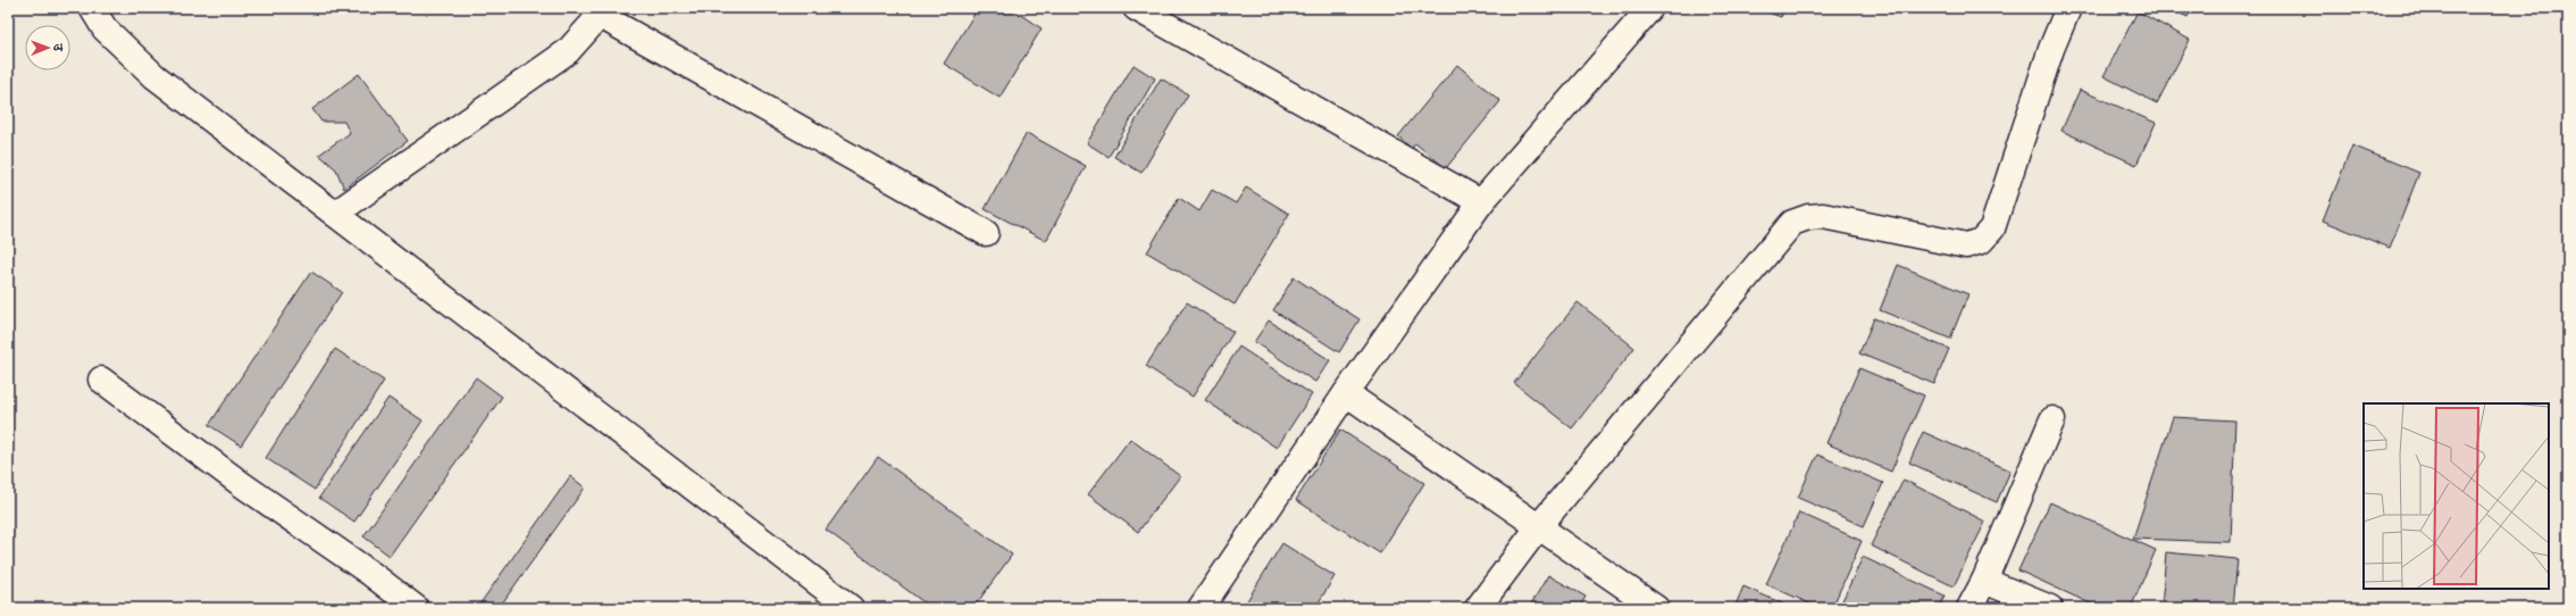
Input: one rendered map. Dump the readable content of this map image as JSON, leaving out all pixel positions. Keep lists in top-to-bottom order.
{
  "north": "right"
}
